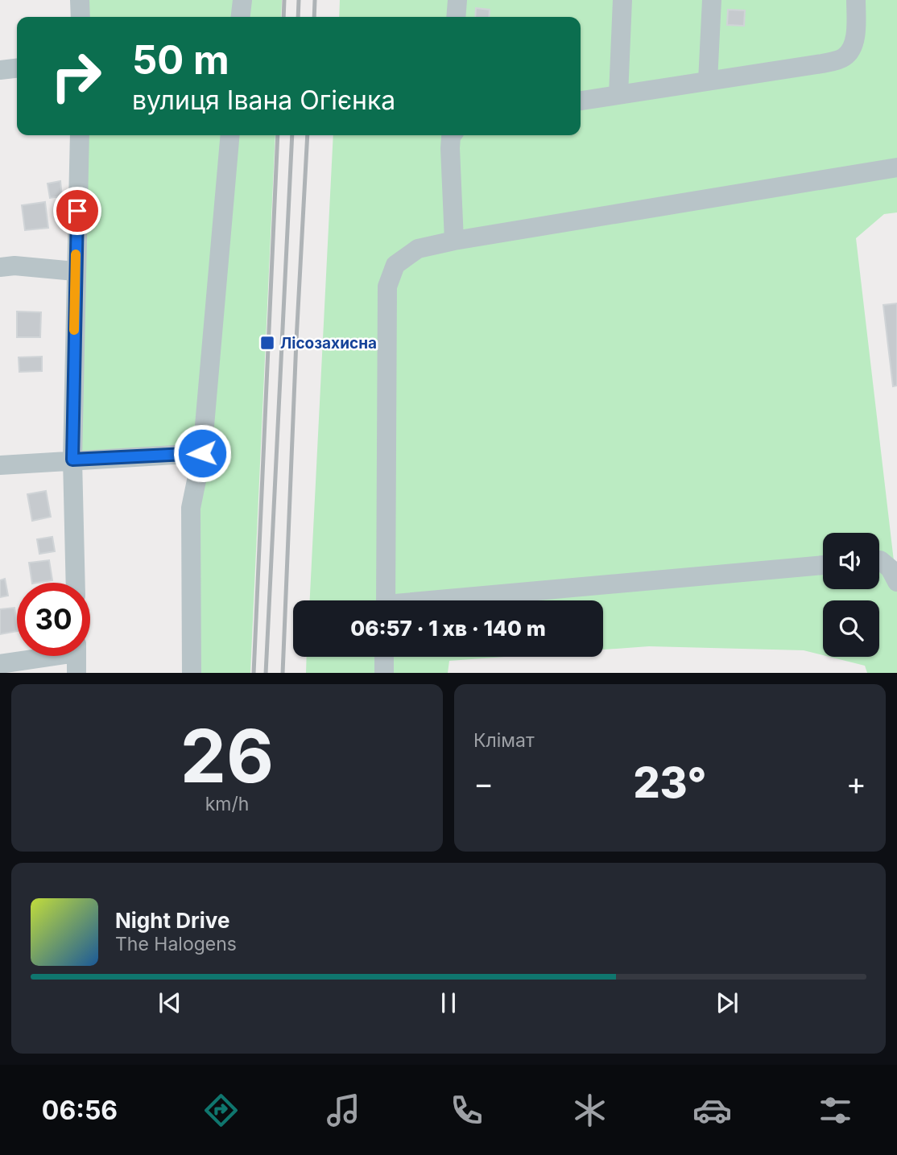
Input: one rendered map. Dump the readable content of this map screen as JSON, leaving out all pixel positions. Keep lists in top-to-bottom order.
{
  "places": {
    "transit": ["Лісозахисна"]
  },
  "page": {
    "turn": ["50 m", "вулиця Івана Огієнка"],
    "limit": "30",
    "trip": "06:57 · 1 хв · 140 m",
    "tile": [
      ["26", "km/h"],
      "Клімат"
    ],
    "heat": ["−", "23°", "+"],
    "song": ["Night Drive", "The Halogens"],
    "tabs": "06:56"
  }
}
